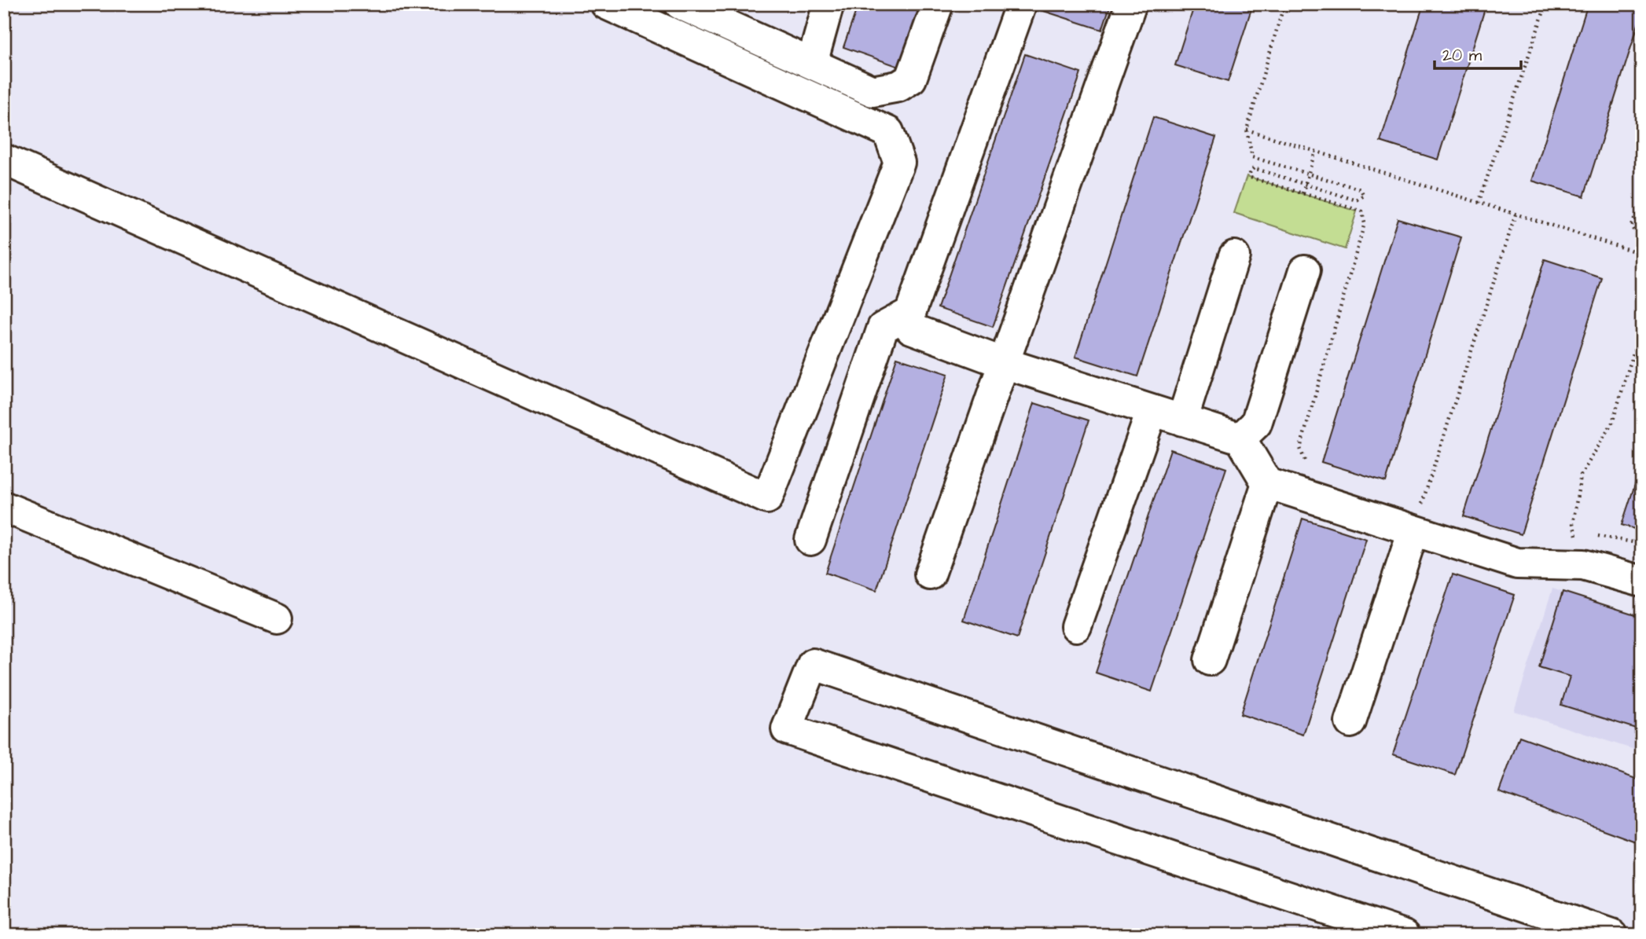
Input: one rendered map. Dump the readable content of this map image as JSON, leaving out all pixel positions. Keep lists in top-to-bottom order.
{
  "scale_bar": "20 m"
}
